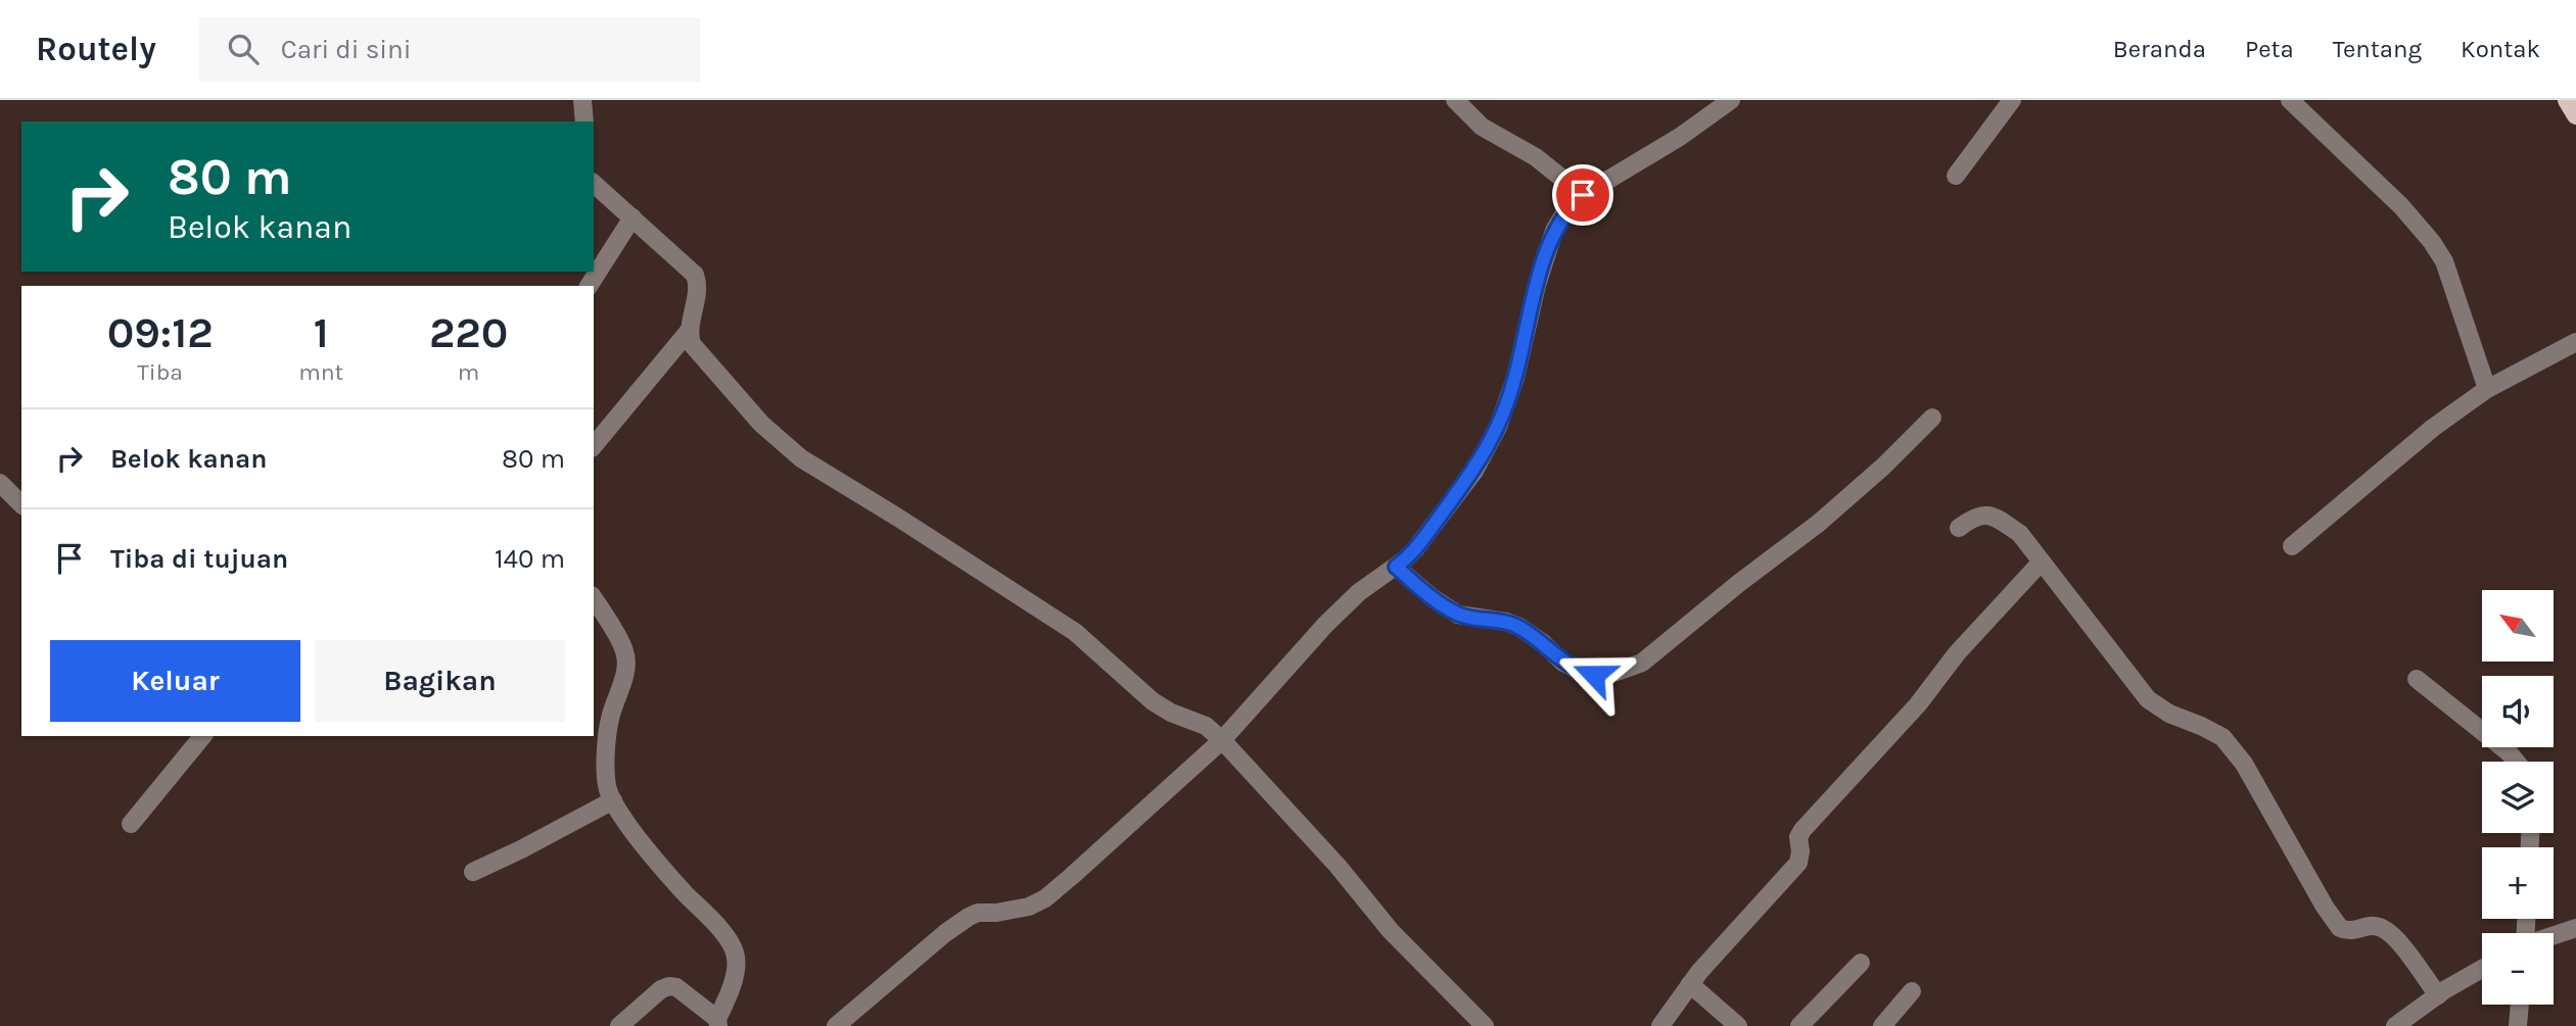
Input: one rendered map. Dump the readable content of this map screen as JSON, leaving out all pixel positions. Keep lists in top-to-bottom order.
{
  "north": "top left",
  "page": {
    "header": "Routely",
    "search": "Cari di sini",
    "nav": [
      "Beranda",
      "Peta",
      "Tentang",
      "Kontak"
    ],
    "turn": ["80 m", "Belok kanan"],
    "eta": [
      "09:12",
      "Tiba",
      "1",
      "mnt",
      "220",
      "m"
    ],
    "list": [
      {
        "name": "Belok kanan",
        "value": "80 m"
      },
      {
        "name": "Tiba di tujuan",
        "value": "140 m"
      }
    ],
    "map_buttons": ["+", "−"],
    "buttons": ["Keluar", "Bagikan"]
  }
}
